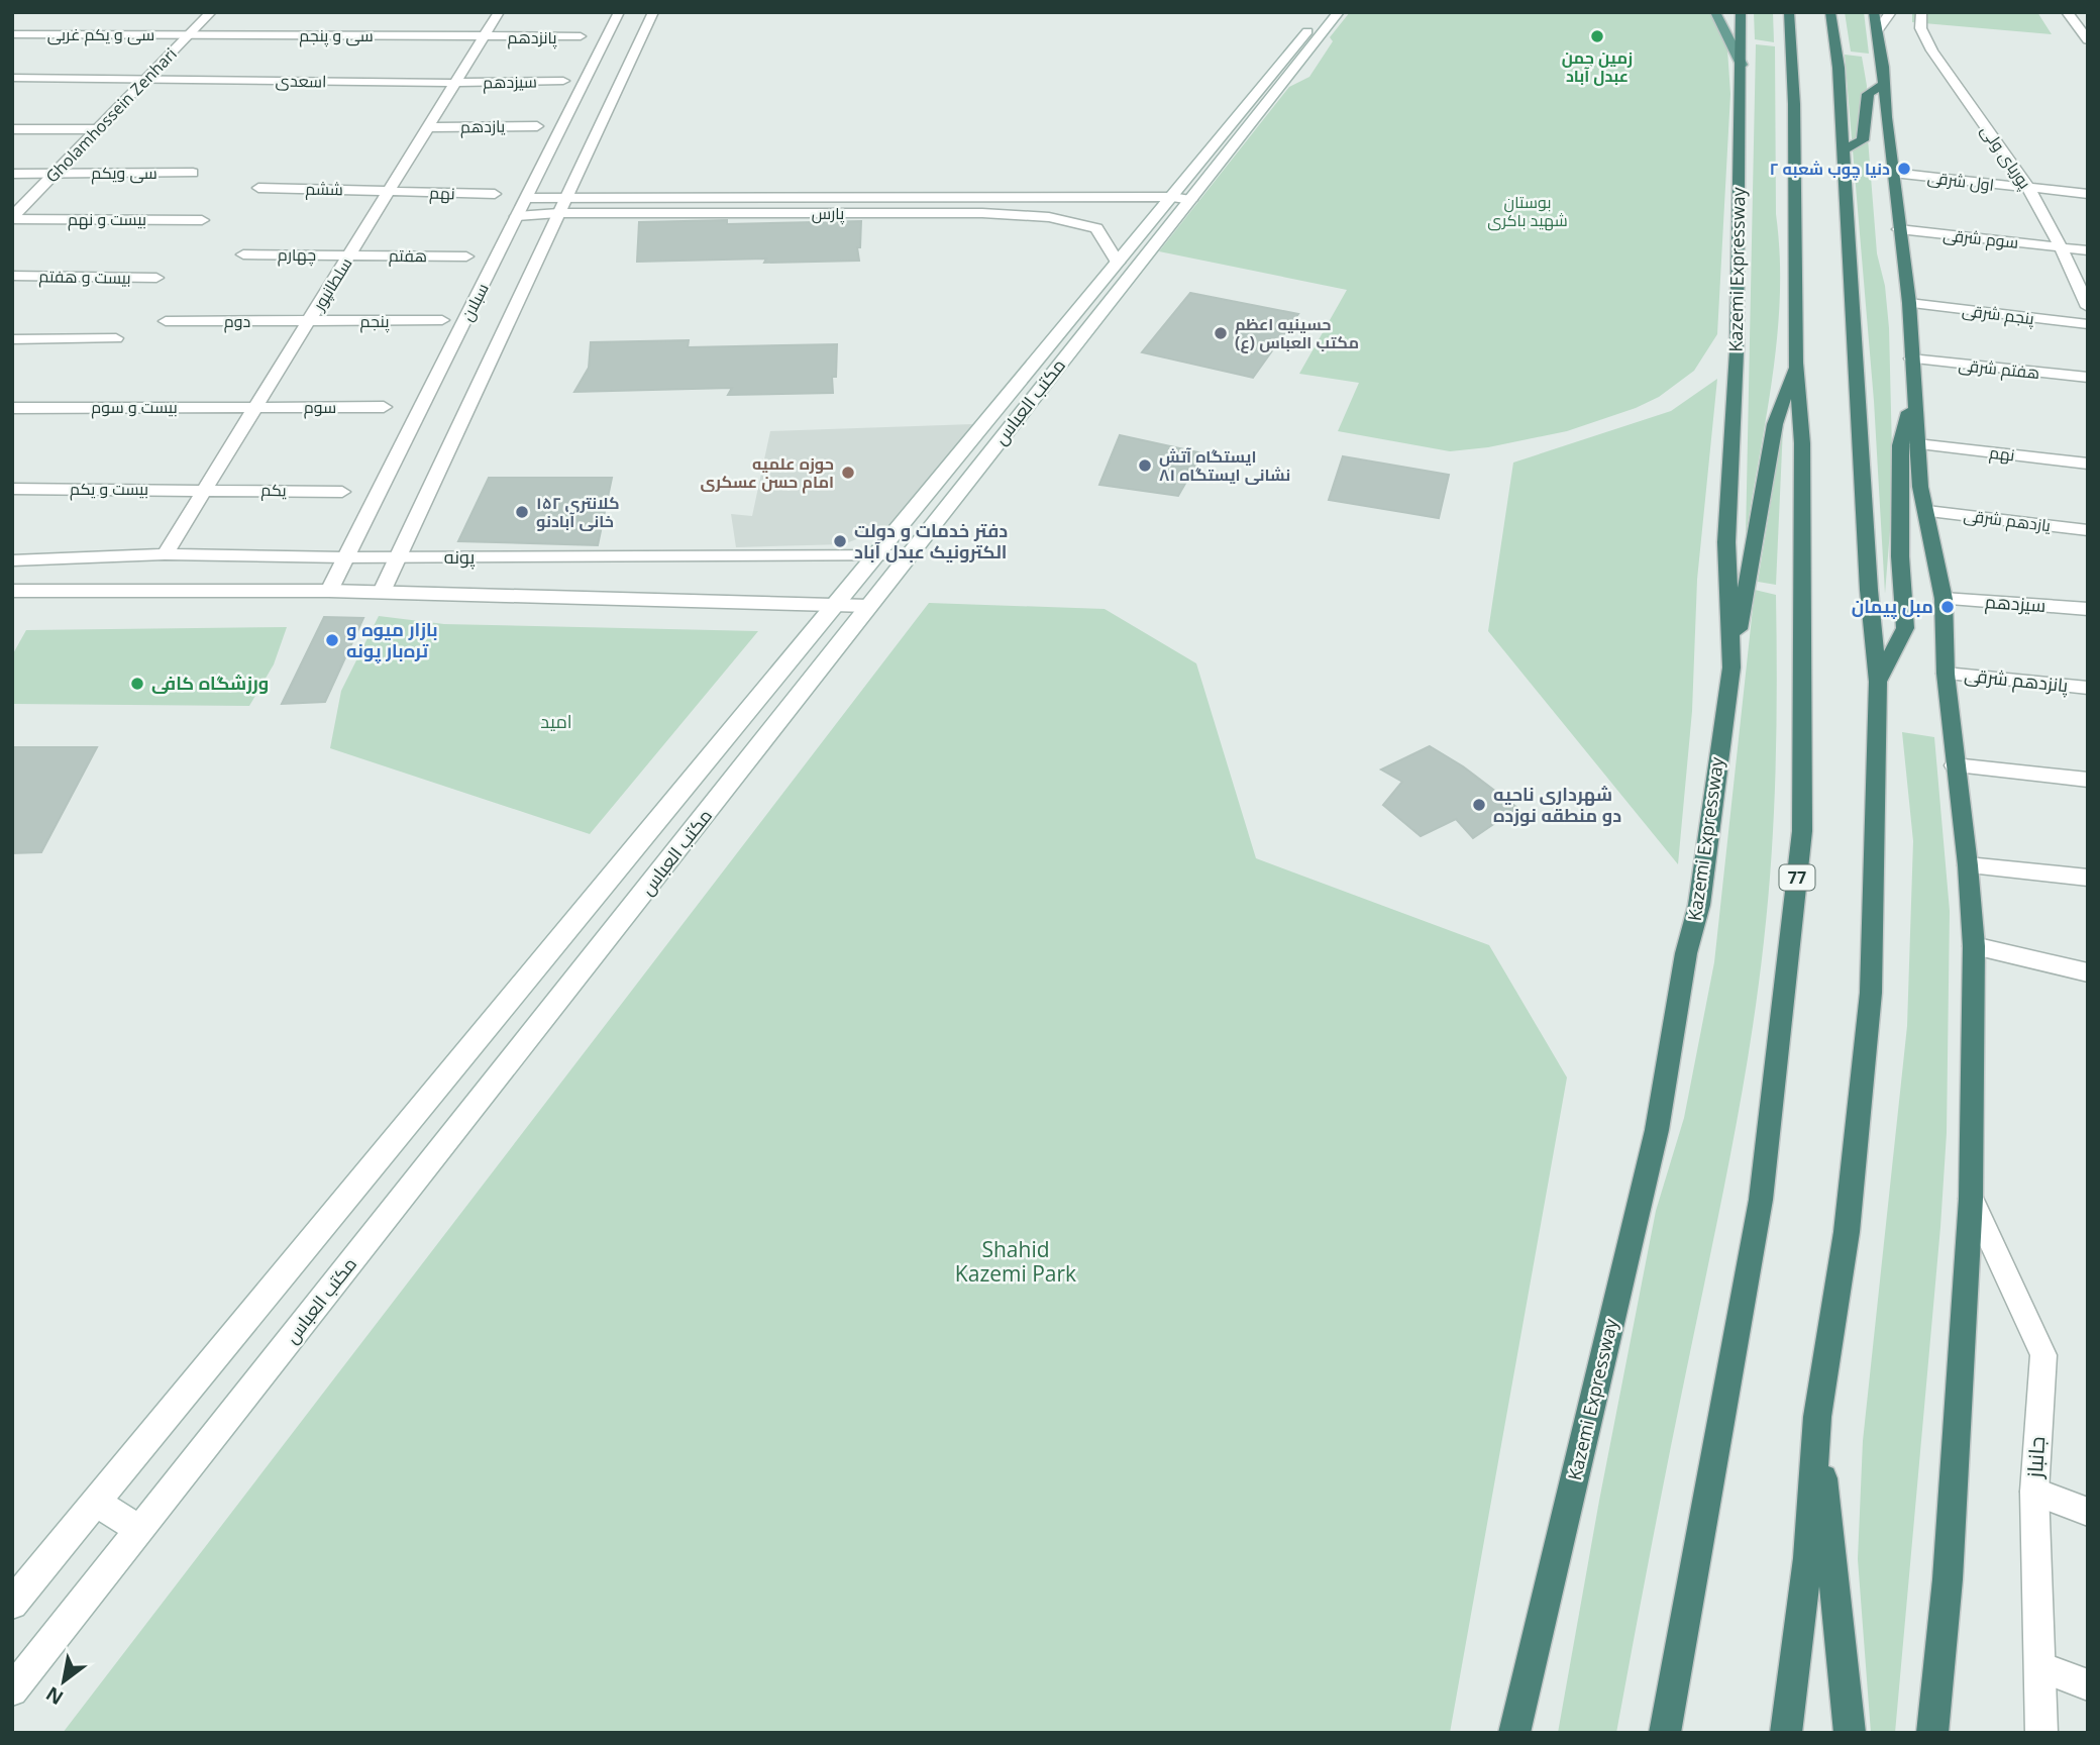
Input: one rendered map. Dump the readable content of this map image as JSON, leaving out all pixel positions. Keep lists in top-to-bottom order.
{
  "streets": {
    "highway": ["Kazemi Expressway", "77"],
    "street": [
      "سی و یکم غربی",
      "سی و پنجم",
      "پانزدهم",
      "اسعدی",
      "سیزدهم",
      "Gholamhossein Zenhari",
      "یازدهم",
      "پوریای ولی",
      "سی ویکم",
      "اول شرقی",
      "ششم",
      "نهم",
      "پارس",
      "بیست و نهم",
      "سوم شرقی",
      "چهارم",
      "هفتم",
      "بیست و هفتم",
      "سلطانپور",
      "سبلان",
      "پنجم شرقی",
      "دوم",
      "پنجم",
      "هفتم شرقی",
      "مکتب العباس",
      "بیست و سوم",
      "سوم",
      "بیست و یکم",
      "یکم",
      "یازدهم شرقی",
      "پونه",
      "پانزدهم شرقی",
      "جانباز"
    ]
  },
  "crossings": [
    ["سی و یکم غربی", "سی و پنجم"],
    ["سی و یکم غربی", "Gholamhossein Zenhari"],
    ["سی و پنجم", "پانزدهم"],
    ["سی و پنجم", "Gholamhossein Zenhari"],
    ["سی و پنجم", "سلطانپور"],
    ["پانزدهم", "سلطانپور"],
    ["اسعدی", "سیزدهم"],
    ["اسعدی", "Gholamhossein Zenhari"],
    ["اسعدی", "سلطانپور"],
    ["سیزدهم", "سلطانپور"],
    ["Gholamhossein Zenhari", "سی ویکم"],
    ["Gholamhossein Zenhari", "بیست و نهم"],
    ["یازدهم", "سلطانپور"],
    ["پوریای ولی", "اول شرقی"],
    ["پوریای ولی", "سوم شرقی"],
    ["ششم", "نهم"],
    ["ششم", "سلطانپور"],
    ["نهم", "سلطانپور"],
    ["پارس", "سبلان"],
    ["پارس", "مکتب العباس"],
    ["چهارم", "هفتم"],
    ["چهارم", "سلطانپور"],
    ["هفتم", "سلطانپور"],
    ["سلطانپور", "دوم"],
    ["سلطانپور", "پنجم"],
    ["سلطانپور", "بیست و سوم"],
    ["سلطانپور", "سوم"],
    ["سلطانپور", "بیست و یکم"],
    ["سلطانپور", "یکم"],
    ["سلطانپور", "پونه"],
    ["سبلان", "پونه"],
    ["دوم", "پنجم"],
    ["مکتب العباس", "پونه"],
    ["بیست و سوم", "سوم"],
    ["بیست و یکم", "یکم"]
  ],
  "parks": ["بوستان شهید باکری", "امید", "Shahid Kazemi Park"],
  "places": [
    "زمین چمن عبدل آباد",
    "دنیا چوب شعبه ۲",
    "حسینیه اعظم مکتب العباس (ع)",
    "ایستگاه آتش نشانی ایستگاه ۸۱",
    "حوزه علمیه امام حسن عسکری",
    "کلانتری ۱۵۲ خانی آبادنو",
    "دفتر خدمات و دولت الکترونیک عبدل آباد",
    "مبل پیمان",
    "بازار میوه و تره‌بار پونه",
    "ورزشگاه کافی",
    "شهرداری ناحیه دو منطقه نوزده"
  ],
  "north": "bottom left"
}
